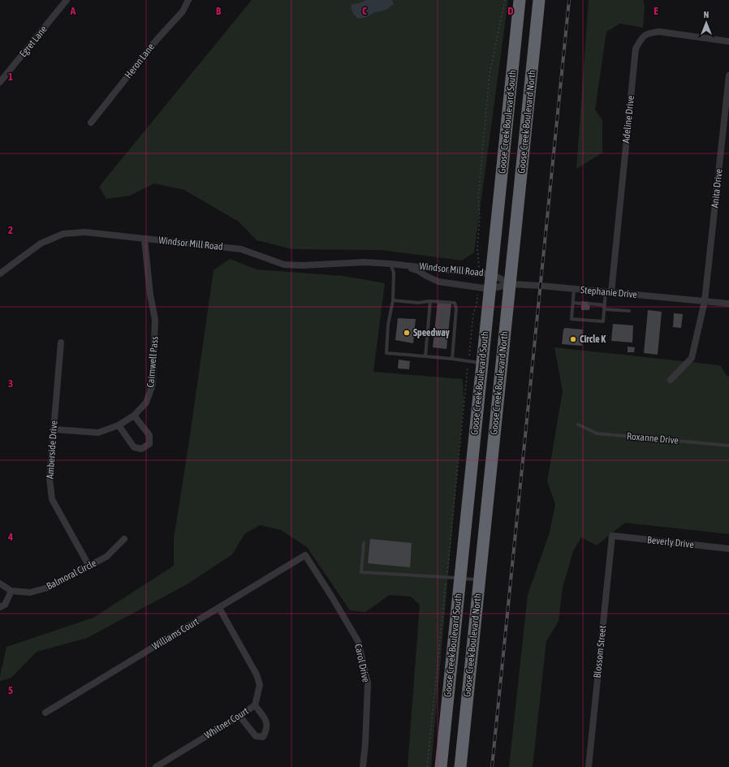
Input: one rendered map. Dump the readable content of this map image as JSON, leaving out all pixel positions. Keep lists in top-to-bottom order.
{
  "streets": {
    "highway": ["Goose Creek Boulevard South", "Goose Creek Boulevard North"],
    "street": [
      "Egret Lane",
      "Heron Lane",
      "Adeline Drive",
      "Anita Drive",
      "Windsor Mill Road",
      "Stephanie Drive",
      "Cairnwell Pass",
      "Amberside Drive",
      "Beverly Drive",
      "Balmoral Circle",
      "Williams Court",
      "Blossom Street",
      "Carol Drive",
      "Whitner Court"
    ],
    "lane": ["Roxanne Drive"]
  },
  "crossings": [
    ["Adeline Drive", "Stephanie Drive"],
    ["Goose Creek Boulevard South", "Windsor Mill Road"],
    ["Goose Creek Boulevard South", "Stephanie Drive"],
    ["Goose Creek Boulevard North", "Windsor Mill Road"],
    ["Goose Creek Boulevard North", "Stephanie Drive"],
    ["Anita Drive", "Stephanie Drive"],
    ["Windsor Mill Road", "Stephanie Drive"],
    ["Windsor Mill Road", "Cairnwell Pass"],
    ["Cairnwell Pass", "Amberside Drive"],
    ["Amberside Drive", "Balmoral Circle"],
    ["Beverly Drive", "Blossom Street"],
    ["Williams Court", "Carol Drive"],
    ["Williams Court", "Whitner Court"]
  ],
  "places": ["Speedway", "Circle K"],
  "north": "top",
  "grid": {
    "columns": [
      "A",
      "B",
      "C",
      "D",
      "E"
    ],
    "rows": [
      "1",
      "2",
      "3",
      "4",
      "5"
    ]
  }
}
